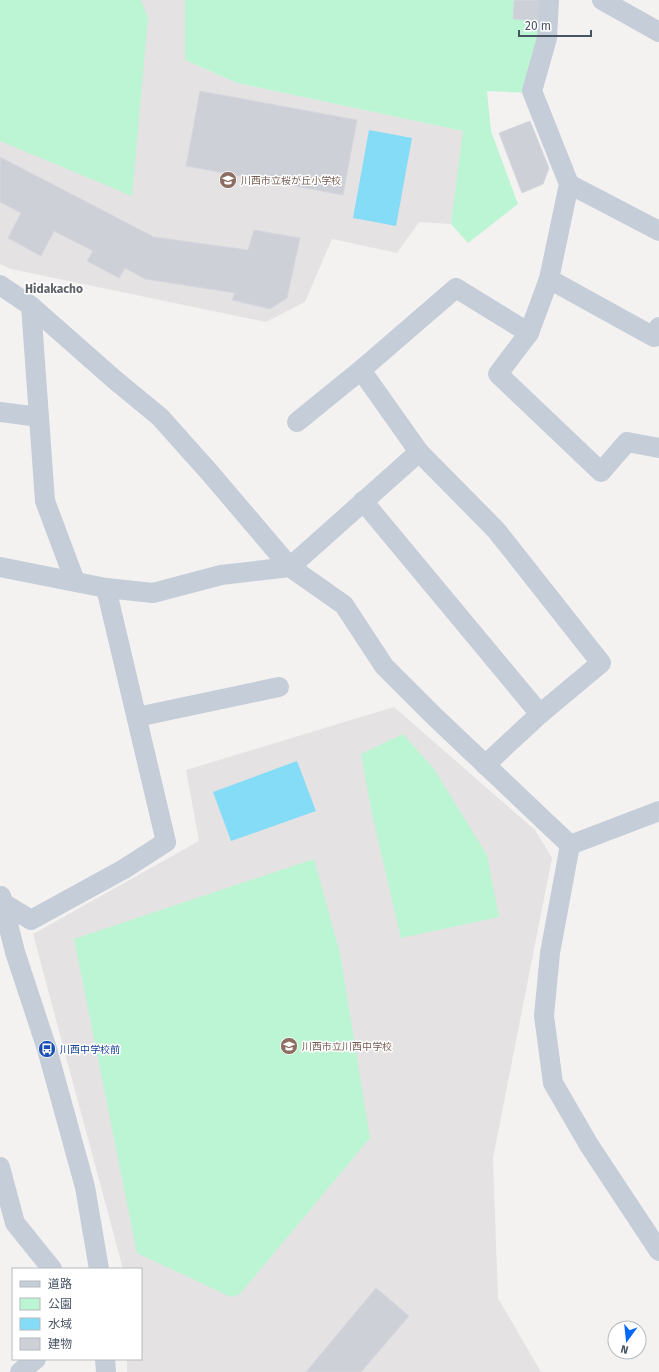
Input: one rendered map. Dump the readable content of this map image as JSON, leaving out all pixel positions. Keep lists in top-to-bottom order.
{
  "districts": ["Hidakacho"],
  "places": {
    "school or university": ["川西市立桜が丘小学校", "川西市立川西中学校"],
    "bus stop": ["川西中学校前"]
  },
  "legend": [
    "道路",
    "公園",
    "水域",
    "建物"
  ],
  "scale_bar": "20 m",
  "north": "bottom"
}
